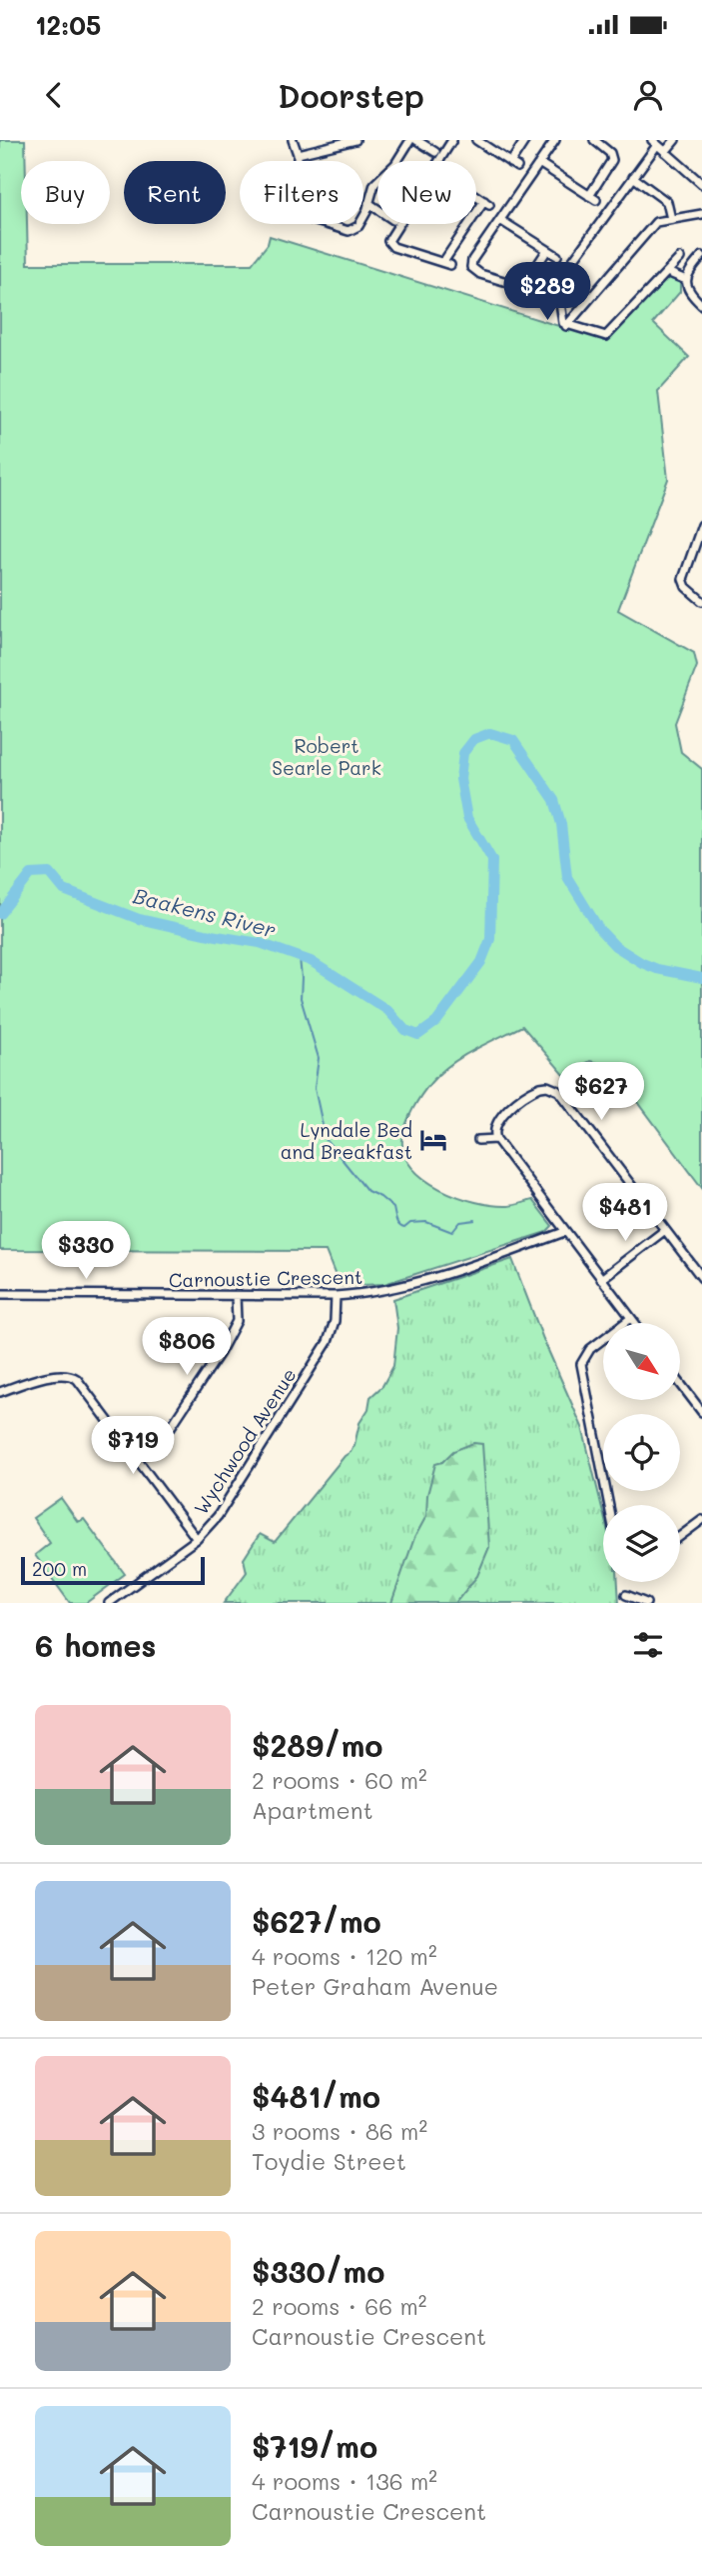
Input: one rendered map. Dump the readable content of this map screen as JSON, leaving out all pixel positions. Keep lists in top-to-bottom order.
{
  "streets": {
    "street": ["Carnoustie Crescent", "Wychwood Avenue"]
  },
  "crossings": [
    ["Carnoustie Crescent", "Wychwood Avenue"]
  ],
  "water": ["Baakens River"],
  "parks": ["Robert Searle Park"],
  "places": {
    "hotel": ["Lyndale Bed and Breakfast"]
  },
  "scale_bar": "200 m",
  "north": "bottom right",
  "page": {
    "status": "12:05",
    "header": "Doorstep",
    "chip": [
      "Buy",
      "Rent",
      "Filters",
      "New"
    ],
    "price": [
      "$289",
      "$627",
      "$481",
      "$330",
      "$806",
      "$719"
    ],
    "scale": "200 m",
    "heading": "6 homes",
    "list": [
      {
        "name": "$289/mo",
        "note": "2 rooms · 60 m² · Apartment"
      },
      {
        "name": "$627/mo",
        "note": "4 rooms · 120 m² · Peter Graham Avenue"
      },
      {
        "name": "$481/mo",
        "note": "3 rooms · 86 m² · Toydie Street"
      },
      {
        "name": "$330/mo",
        "note": "2 rooms · 66 m² · Carnoustie Crescent"
      },
      {
        "name": "$719/mo",
        "note": "4 rooms · 136 m² · Carnoustie Crescent"
      }
    ]
  }
}
